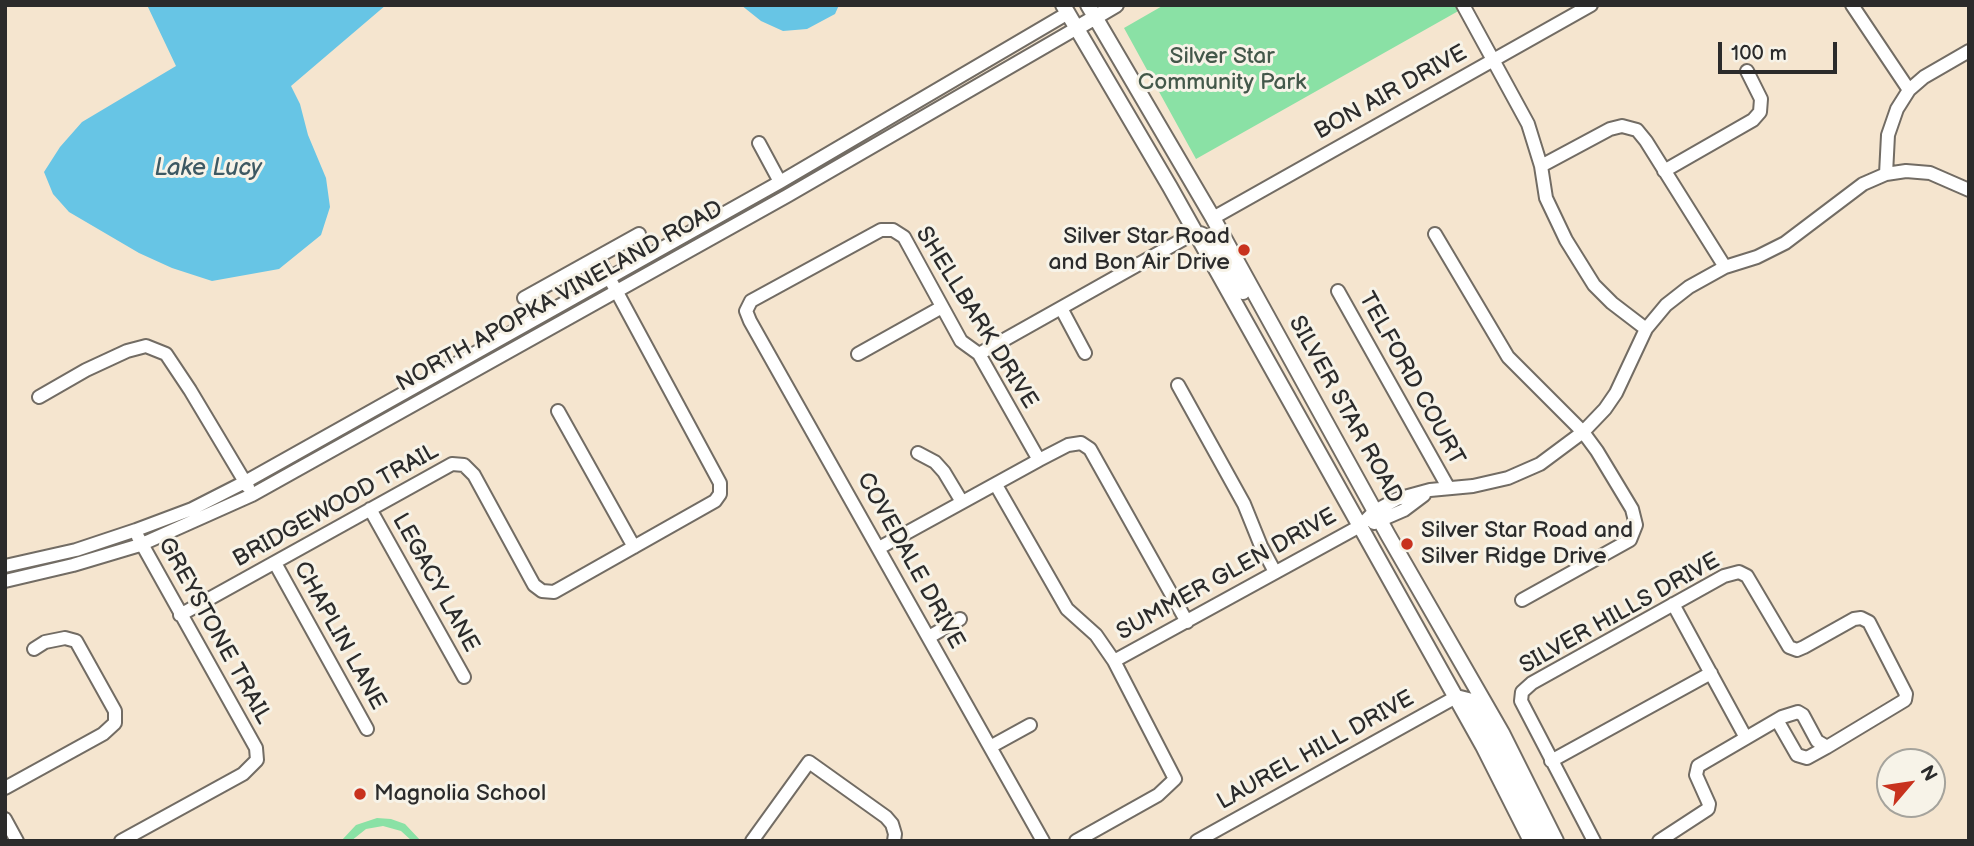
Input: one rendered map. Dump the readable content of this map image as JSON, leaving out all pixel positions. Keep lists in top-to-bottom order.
{
  "streets": {
    "main road": ["NORTH APOPKA VINELAND ROAD", "SILVER STAR ROAD"],
    "street": [
      "BON AIR DRIVE",
      "SHELLBARK DRIVE",
      "TELFORD COURT",
      "BRIDGEWOOD TRAIL",
      "COVEDALE DRIVE",
      "SUMMER GLEN DRIVE",
      "LEGACY LANE",
      "SILVER HILLS DRIVE",
      "GREYSTONE TRAIL",
      "CHAPLIN LANE",
      "LAUREL HILL DRIVE"
    ]
  },
  "crossings": [
    ["BON AIR DRIVE", "SILVER STAR ROAD"],
    ["NORTH APOPKA VINELAND ROAD", "SILVER STAR ROAD"],
    ["NORTH APOPKA VINELAND ROAD", "BRIDGEWOOD TRAIL"],
    ["NORTH APOPKA VINELAND ROAD", "GREYSTONE TRAIL"],
    ["SHELLBARK DRIVE", "COVEDALE DRIVE"],
    ["TELFORD COURT", "SUMMER GLEN DRIVE"],
    ["SILVER STAR ROAD", "SUMMER GLEN DRIVE"],
    ["SILVER STAR ROAD", "LAUREL HILL DRIVE"],
    ["BRIDGEWOOD TRAIL", "LEGACY LANE"],
    ["BRIDGEWOOD TRAIL", "GREYSTONE TRAIL"],
    ["BRIDGEWOOD TRAIL", "CHAPLIN LANE"]
  ],
  "water": ["Lake Lucy"],
  "parks": ["Silver Star Community Park"],
  "places": ["Silver Star Road and Bon Air Drive", "Silver Star Road and Silver Ridge Drive", "Magnolia School"],
  "scale_bar": "100 m",
  "north": "top right"
}
